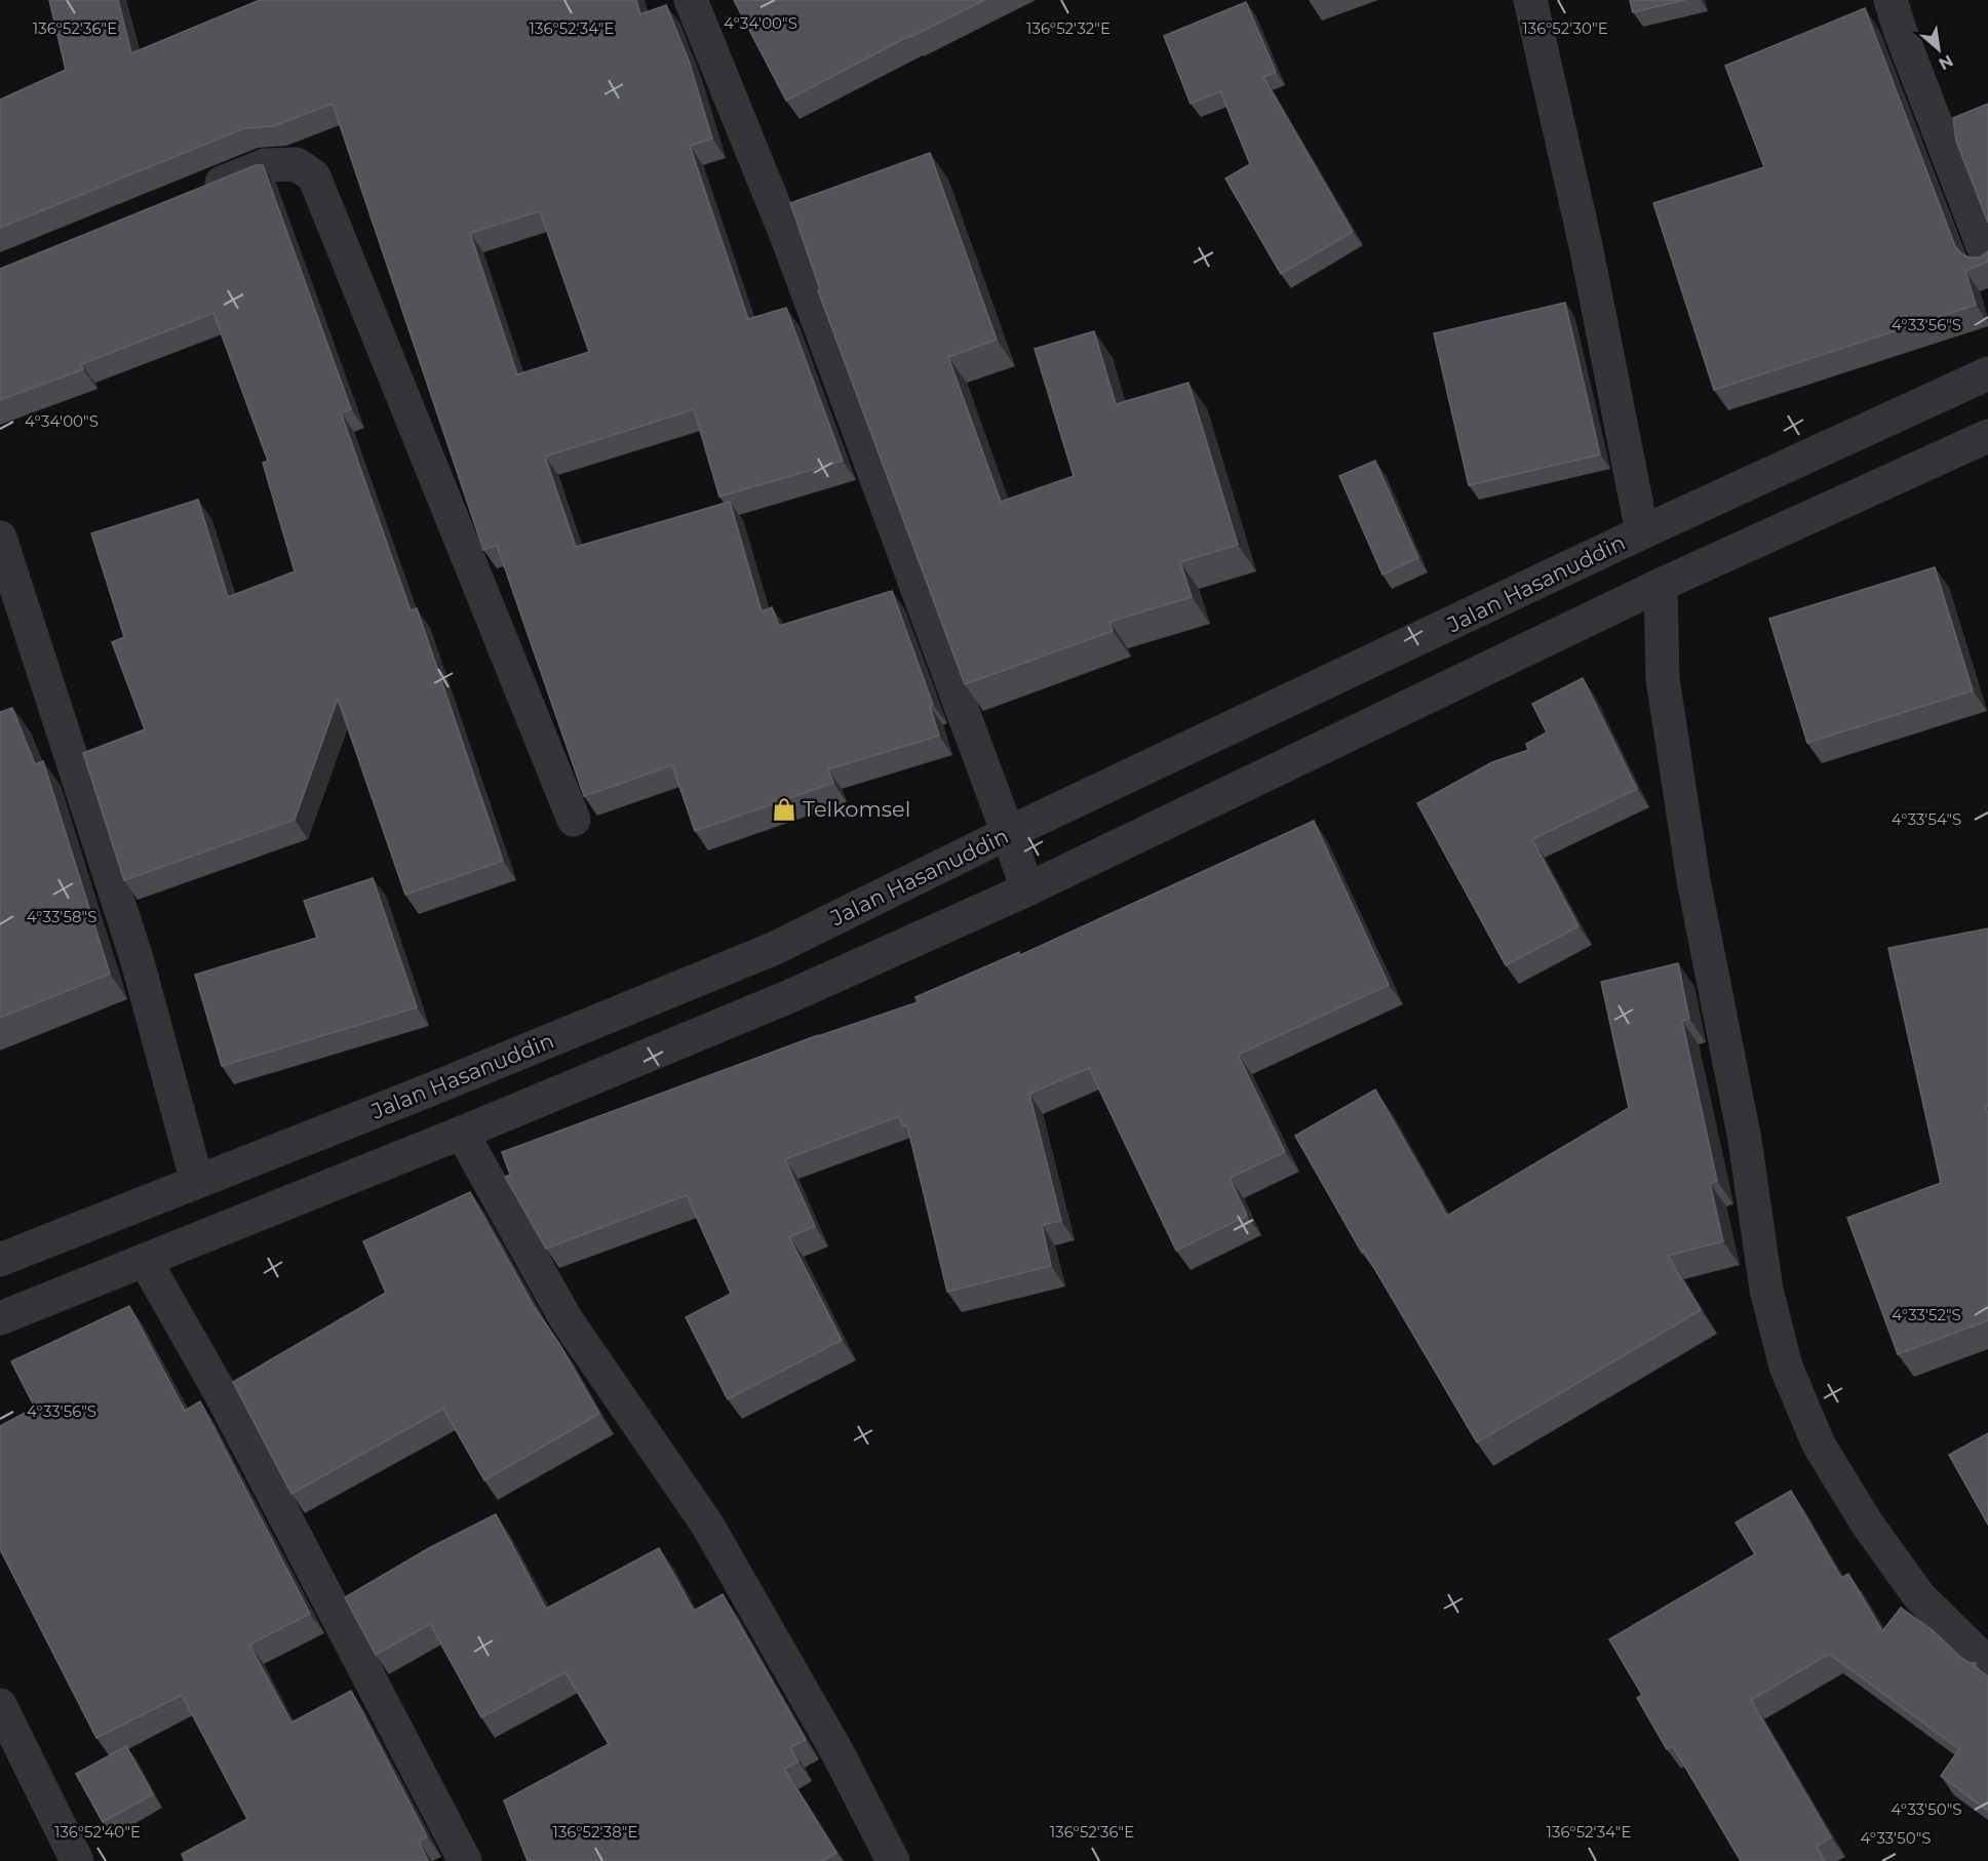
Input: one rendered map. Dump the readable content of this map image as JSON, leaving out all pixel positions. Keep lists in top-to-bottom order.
{
  "streets": {
    "street": ["Jalan Hasanuddin"]
  },
  "places": {
    "shop": ["Telkomsel"]
  },
  "north": "bottom right",
  "coordinates": [
    "4°34'00\"S",
    "136°52'36\"E",
    "136°52'34\"E",
    "136°52'32\"E",
    "136°52'30\"E",
    "4°33'56\"S",
    "4°33'54\"S",
    "4°33'58\"S",
    "4°33'52\"S",
    "4°33'50\"S",
    "136°52'40\"E",
    "136°52'38\"E"
  ]
}
